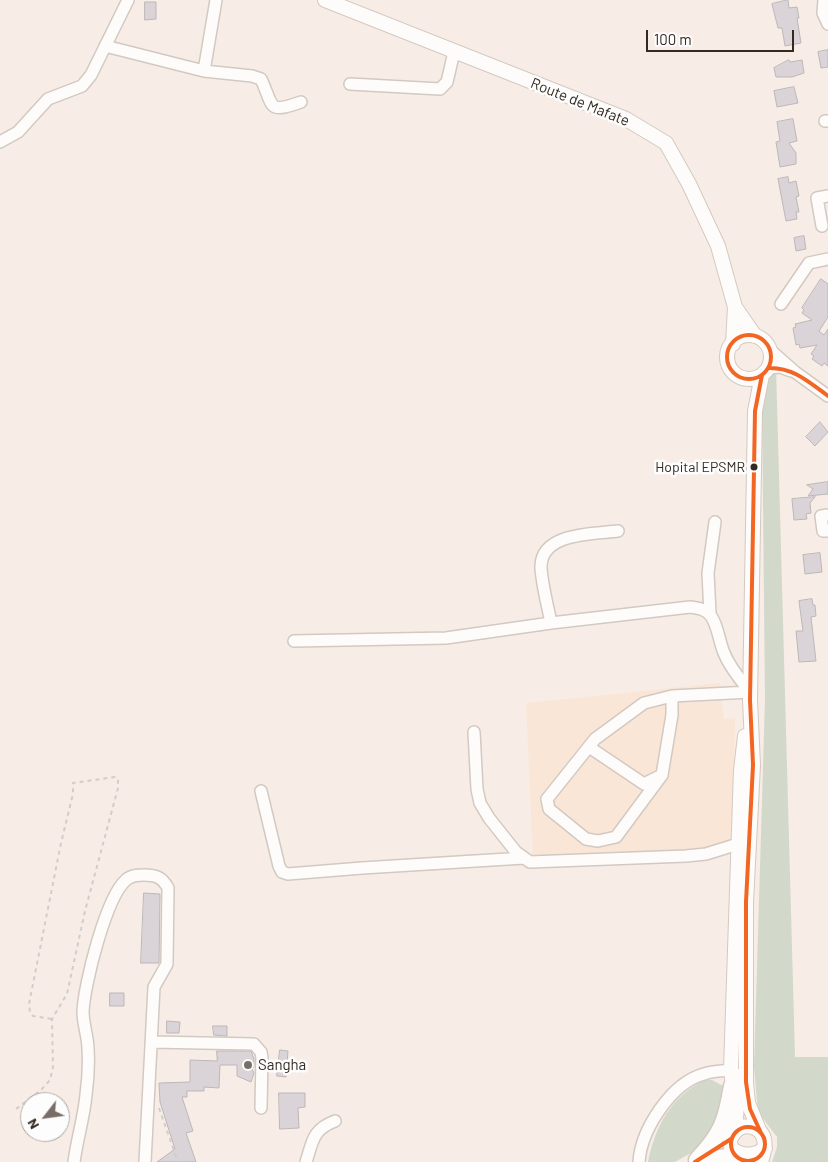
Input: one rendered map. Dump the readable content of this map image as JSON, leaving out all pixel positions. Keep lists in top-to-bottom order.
{
  "streets": {
    "main road": ["Route de Mafate"]
  },
  "places": ["Hopital EPSMR", "Sangha"],
  "scale_bar": "100 m",
  "north": "bottom left"
}
